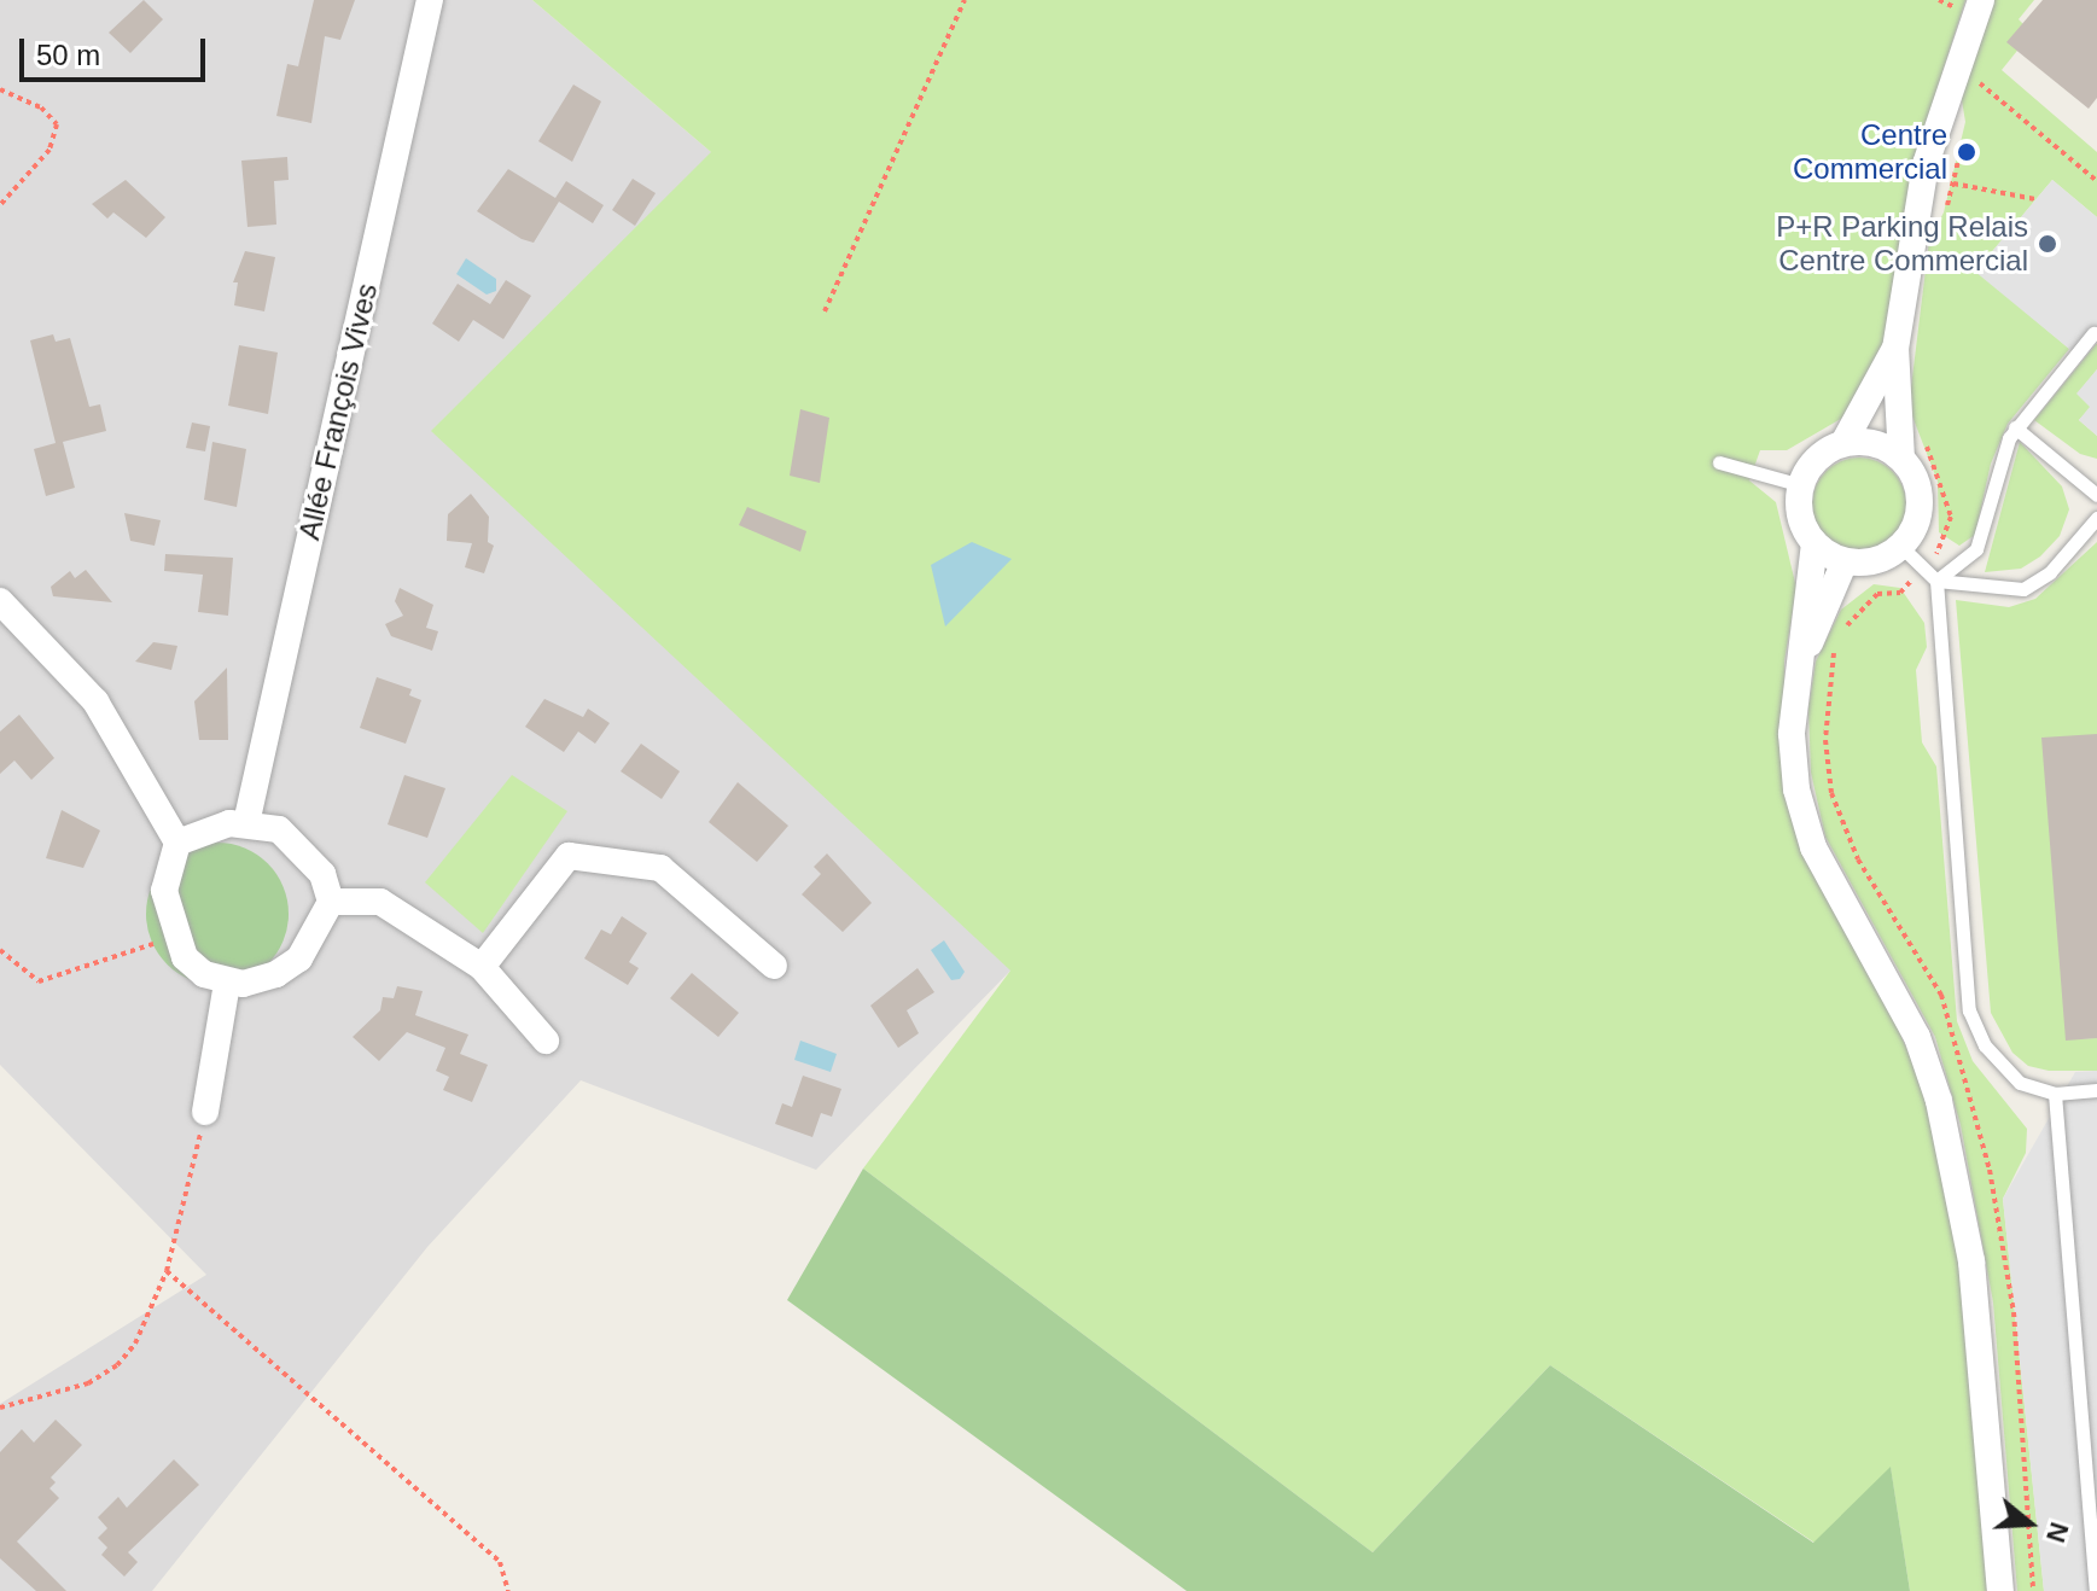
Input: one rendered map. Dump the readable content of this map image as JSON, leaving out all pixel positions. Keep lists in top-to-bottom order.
{
  "streets": {
    "street": ["Allée François Vives"]
  },
  "places": ["Centre Commercial", "P+R Parking Relais Centre Commercial"],
  "scale_bar": "50 m",
  "north": "right"
}
